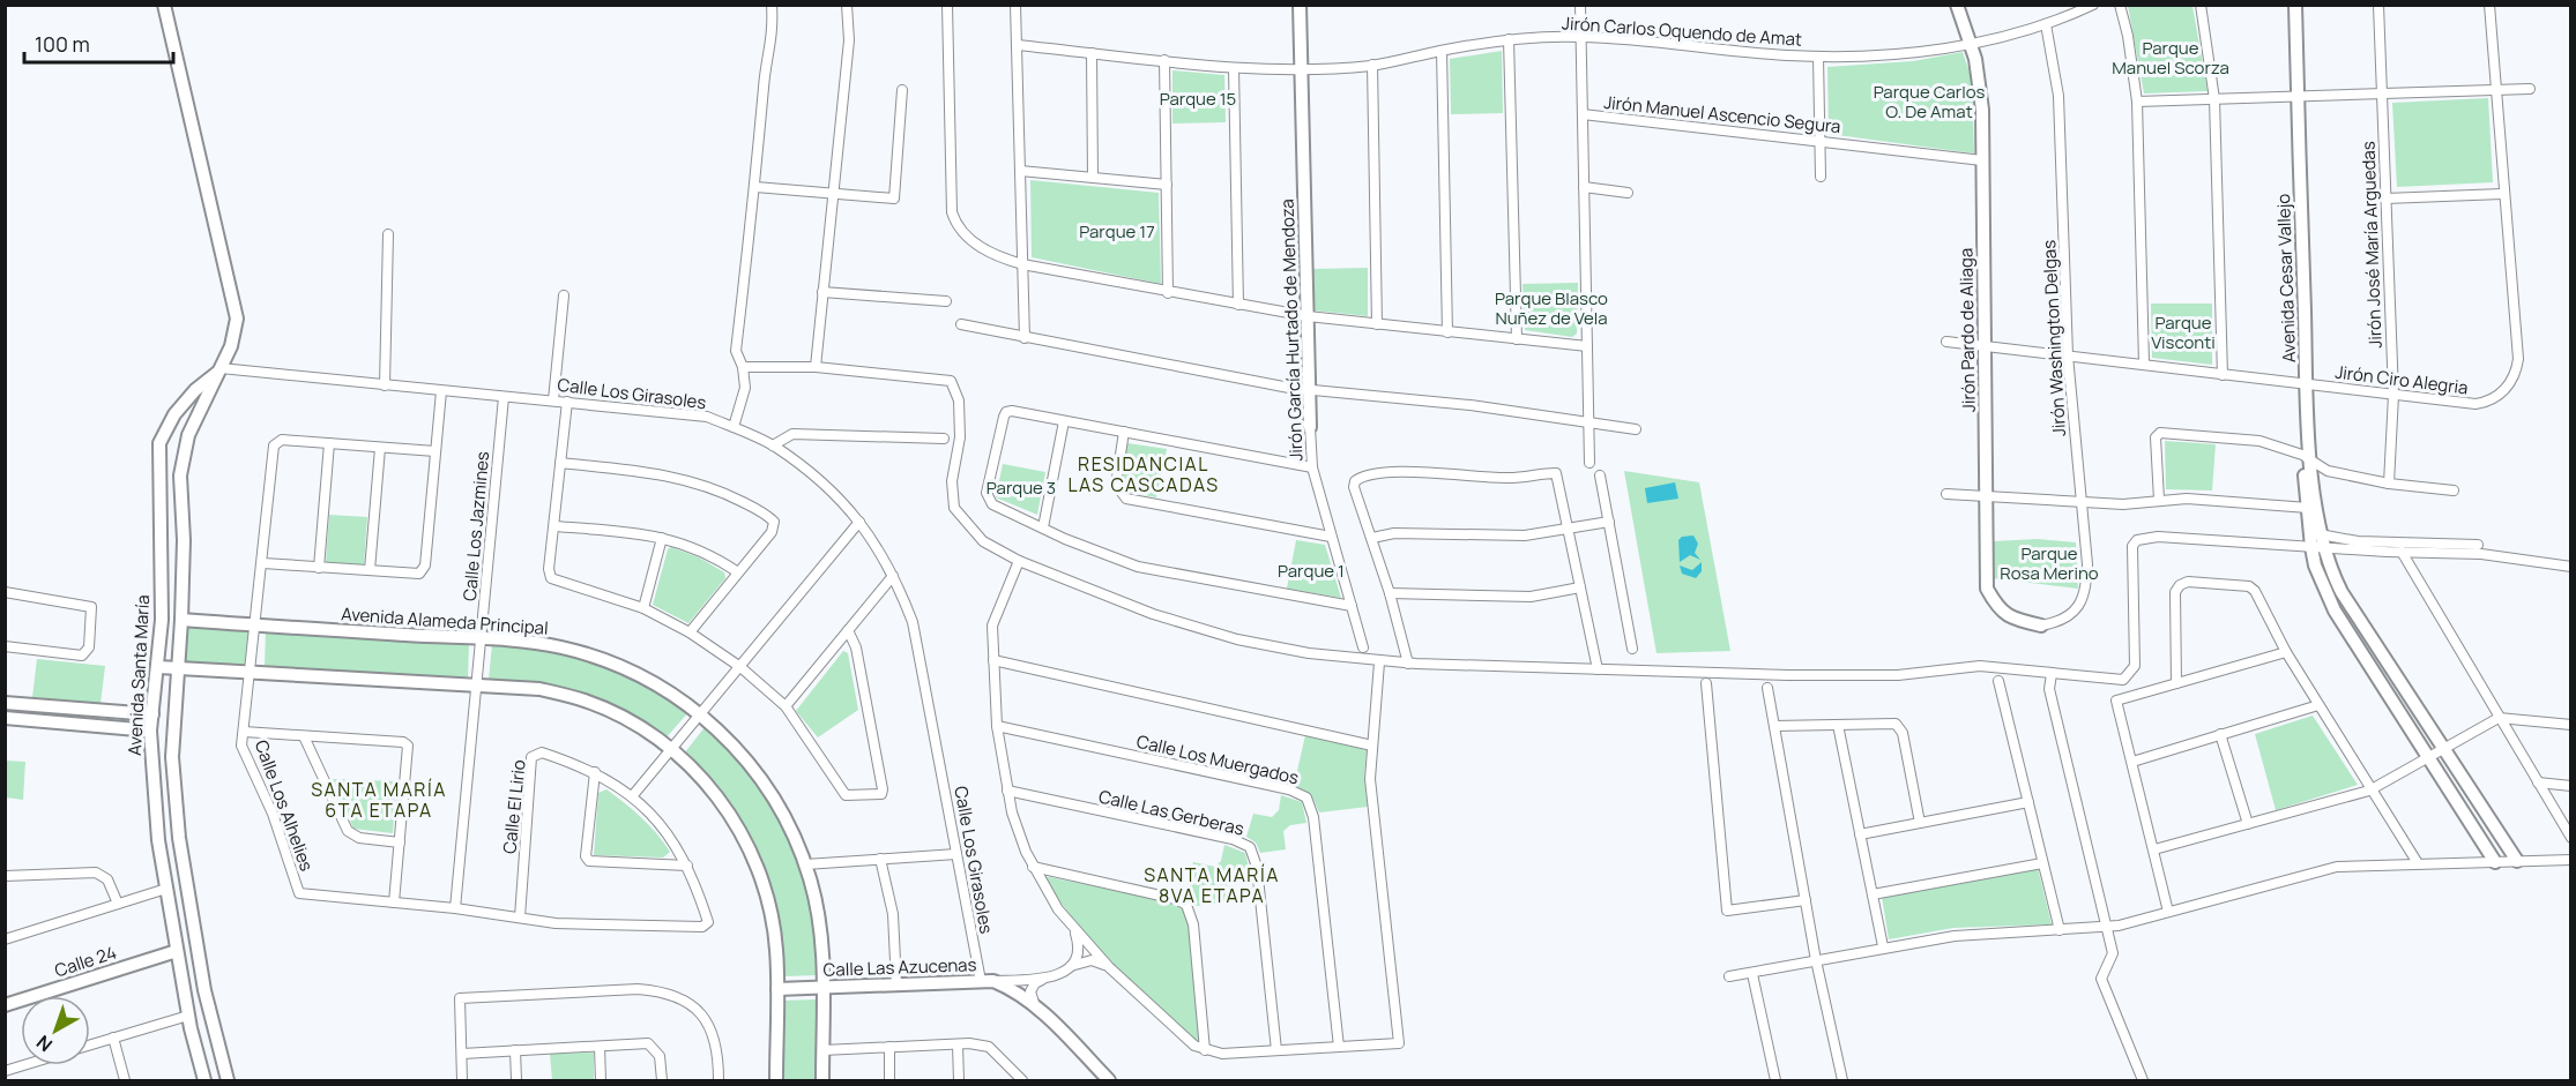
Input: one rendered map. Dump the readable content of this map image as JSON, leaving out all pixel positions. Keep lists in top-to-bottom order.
{
  "streets": {
    "street": [
      "Jirón Carlos Oquendo de Amat",
      "Jirón Manuel Ascencio Segura",
      "Jirón José María Arguedas",
      "Avenida Cesar Vallejo",
      "Jirón García Hurtado de Mendoza",
      "Jirón Pardo de Aliaga",
      "Jirón Washington Delgas",
      "Jirón Ciro Alegria",
      "Calle Los Girasoles",
      "Calle Los Jazmines",
      "Avenida Alameda Principal",
      "Avenida Santa María",
      "Calle Los Muergados",
      "Calle Los Alhelies",
      "Calle El Lirio",
      "Calle Las Gerberas",
      "Calle 24",
      "Calle Las Azucenas"
    ]
  },
  "crossings": [
    ["Jirón Carlos Oquendo de Amat", "Jirón García Hurtado de Mendoza"],
    ["Jirón Carlos Oquendo de Amat", "Jirón Pardo de Aliaga"],
    ["Jirón Carlos Oquendo de Amat", "Jirón Washington Delgas"],
    ["Jirón Manuel Ascencio Segura", "Jirón Pardo de Aliaga"],
    ["Jirón José María Arguedas", "Jirón Ciro Alegria"],
    ["Avenida Cesar Vallejo", "Jirón Ciro Alegria"],
    ["Jirón Pardo de Aliaga", "Jirón Washington Delgas"],
    ["Jirón Pardo de Aliaga", "Jirón Ciro Alegria"],
    ["Jirón Washington Delgas", "Jirón Ciro Alegria"],
    ["Calle Los Girasoles", "Calle Los Jazmines"],
    ["Calle Los Girasoles", "Avenida Santa María"],
    ["Calle Los Girasoles", "Calle Las Azucenas"],
    ["Calle Los Jazmines", "Avenida Alameda Principal"],
    ["Calle Los Jazmines", "Calle Los Alhelies"],
    ["Avenida Alameda Principal", "Avenida Santa María"],
    ["Avenida Alameda Principal", "Calle Los Alhelies"],
    ["Avenida Alameda Principal", "Calle Las Azucenas"],
    ["Avenida Santa María", "Calle 24"],
    ["Calle Los Alhelies", "Calle El Lirio"]
  ],
  "districts": ["RESIDANCIAL LAS CASCADAS", "SANTA MARÍA 6TA ETAPA", "SANTA MARÍA 8VA ETAPA"],
  "parks": [
    "Parque Manuel Scorza",
    "Parque Carlos O. De Amat",
    "Parque 15",
    "Parque 17",
    "Parque Blasco Nuñez de Vela",
    "Parque Visconti",
    "Parque 3",
    "Parque Rosa Merino",
    "Parque 1"
  ],
  "scale_bar": "100 m",
  "north": "bottom left"
}
